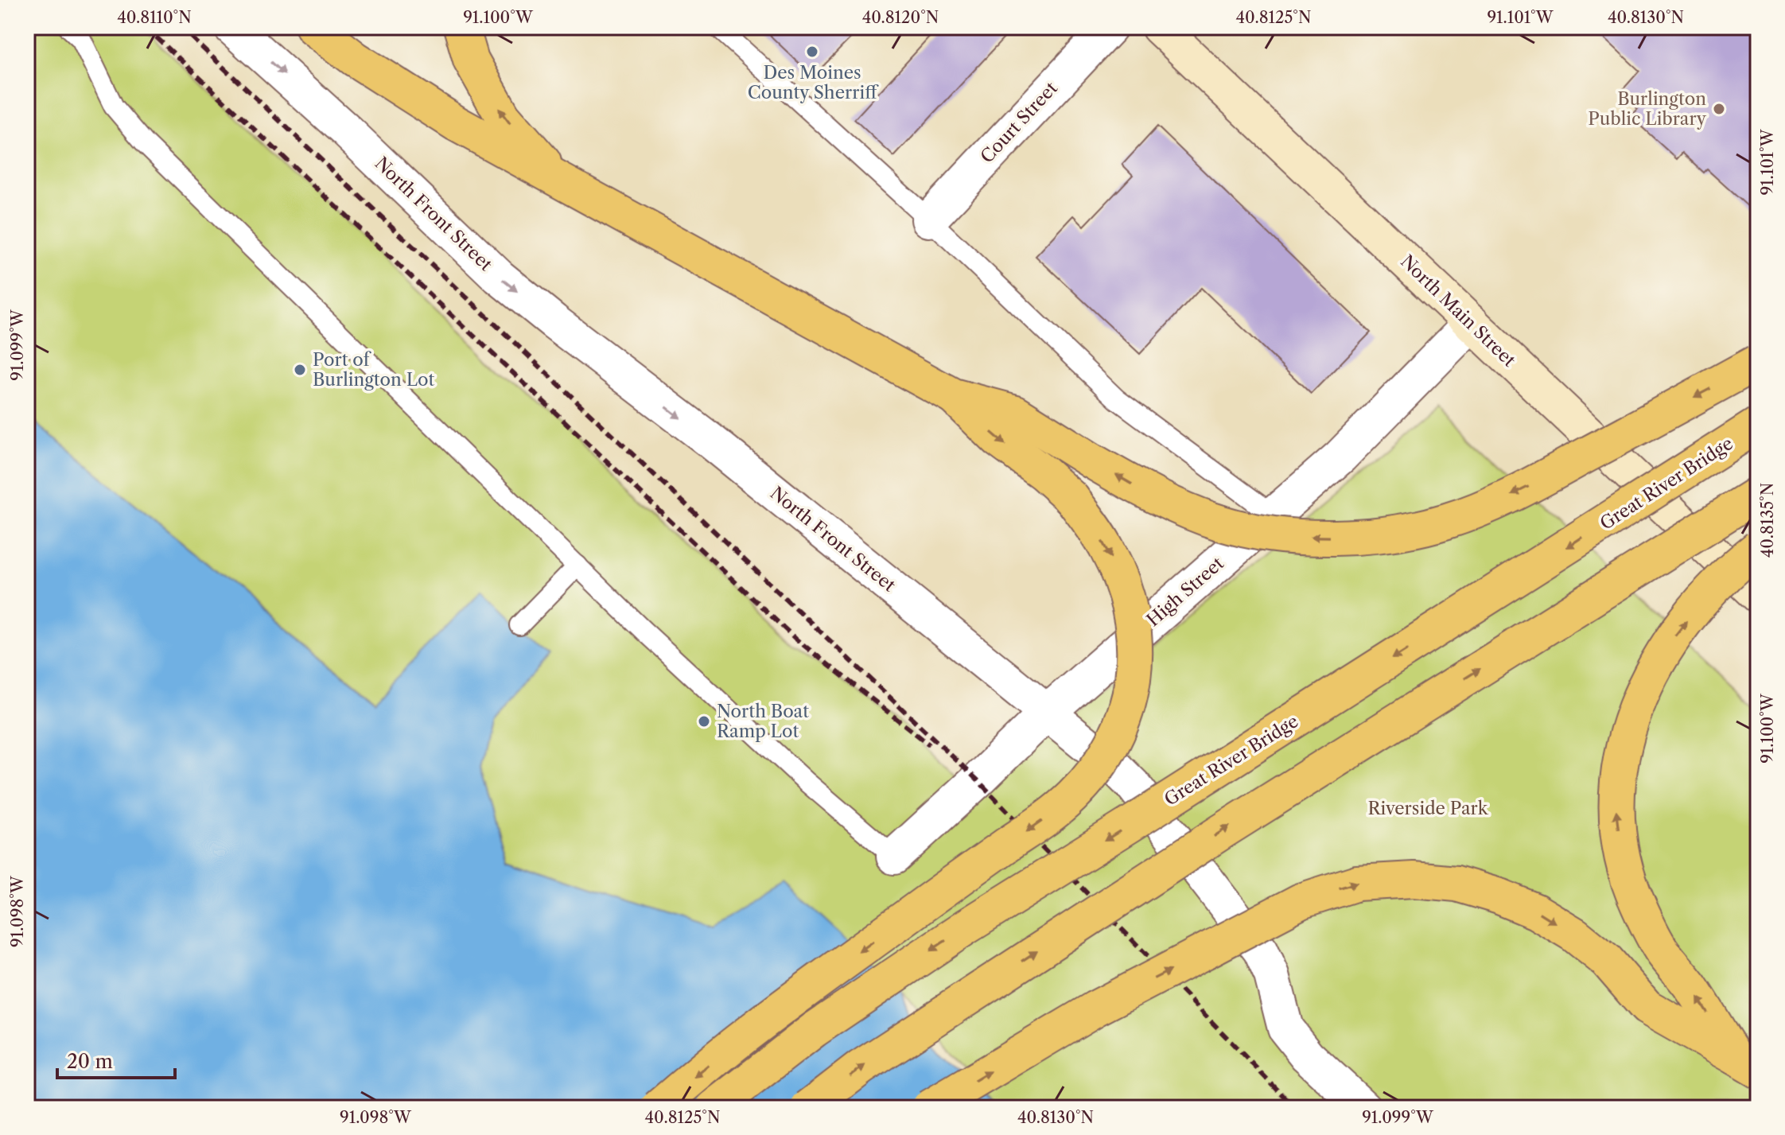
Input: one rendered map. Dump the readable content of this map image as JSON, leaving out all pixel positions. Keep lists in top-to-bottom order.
{
  "streets": {
    "highway": ["Great River Bridge"],
    "main road": ["North Main Street"],
    "street": ["Court Street", "North Front Street", "High Street"]
  },
  "crossings": [
    ["North Front Street", "High Street"],
    ["North Main Street", "High Street"]
  ],
  "one_way": ["North Front Street"],
  "parks": ["Riverside Park"],
  "places": [
    "Des Moines County Sherriff",
    "Burlington Public Library",
    "Port of Burlington Lot",
    "North Boat Ramp Lot"
  ],
  "scale_bar": "20 m",
  "coordinates": [
    "40.8110°N",
    "91.100°W",
    "40.8120°N",
    "40.8125°N",
    "91.101°W",
    "40.8130°N",
    "91.099°W",
    "40.8135°N",
    "91.098°W"
  ]
}
